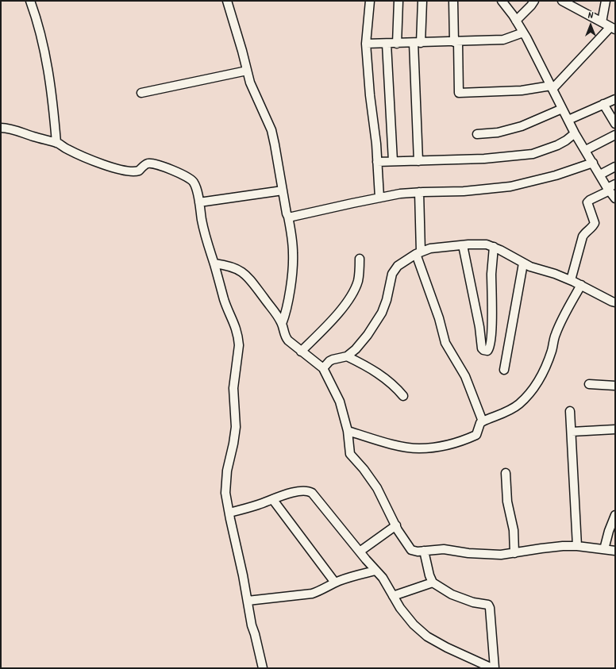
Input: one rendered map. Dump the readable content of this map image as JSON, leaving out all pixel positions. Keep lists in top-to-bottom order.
{
  "north": "top"
}
